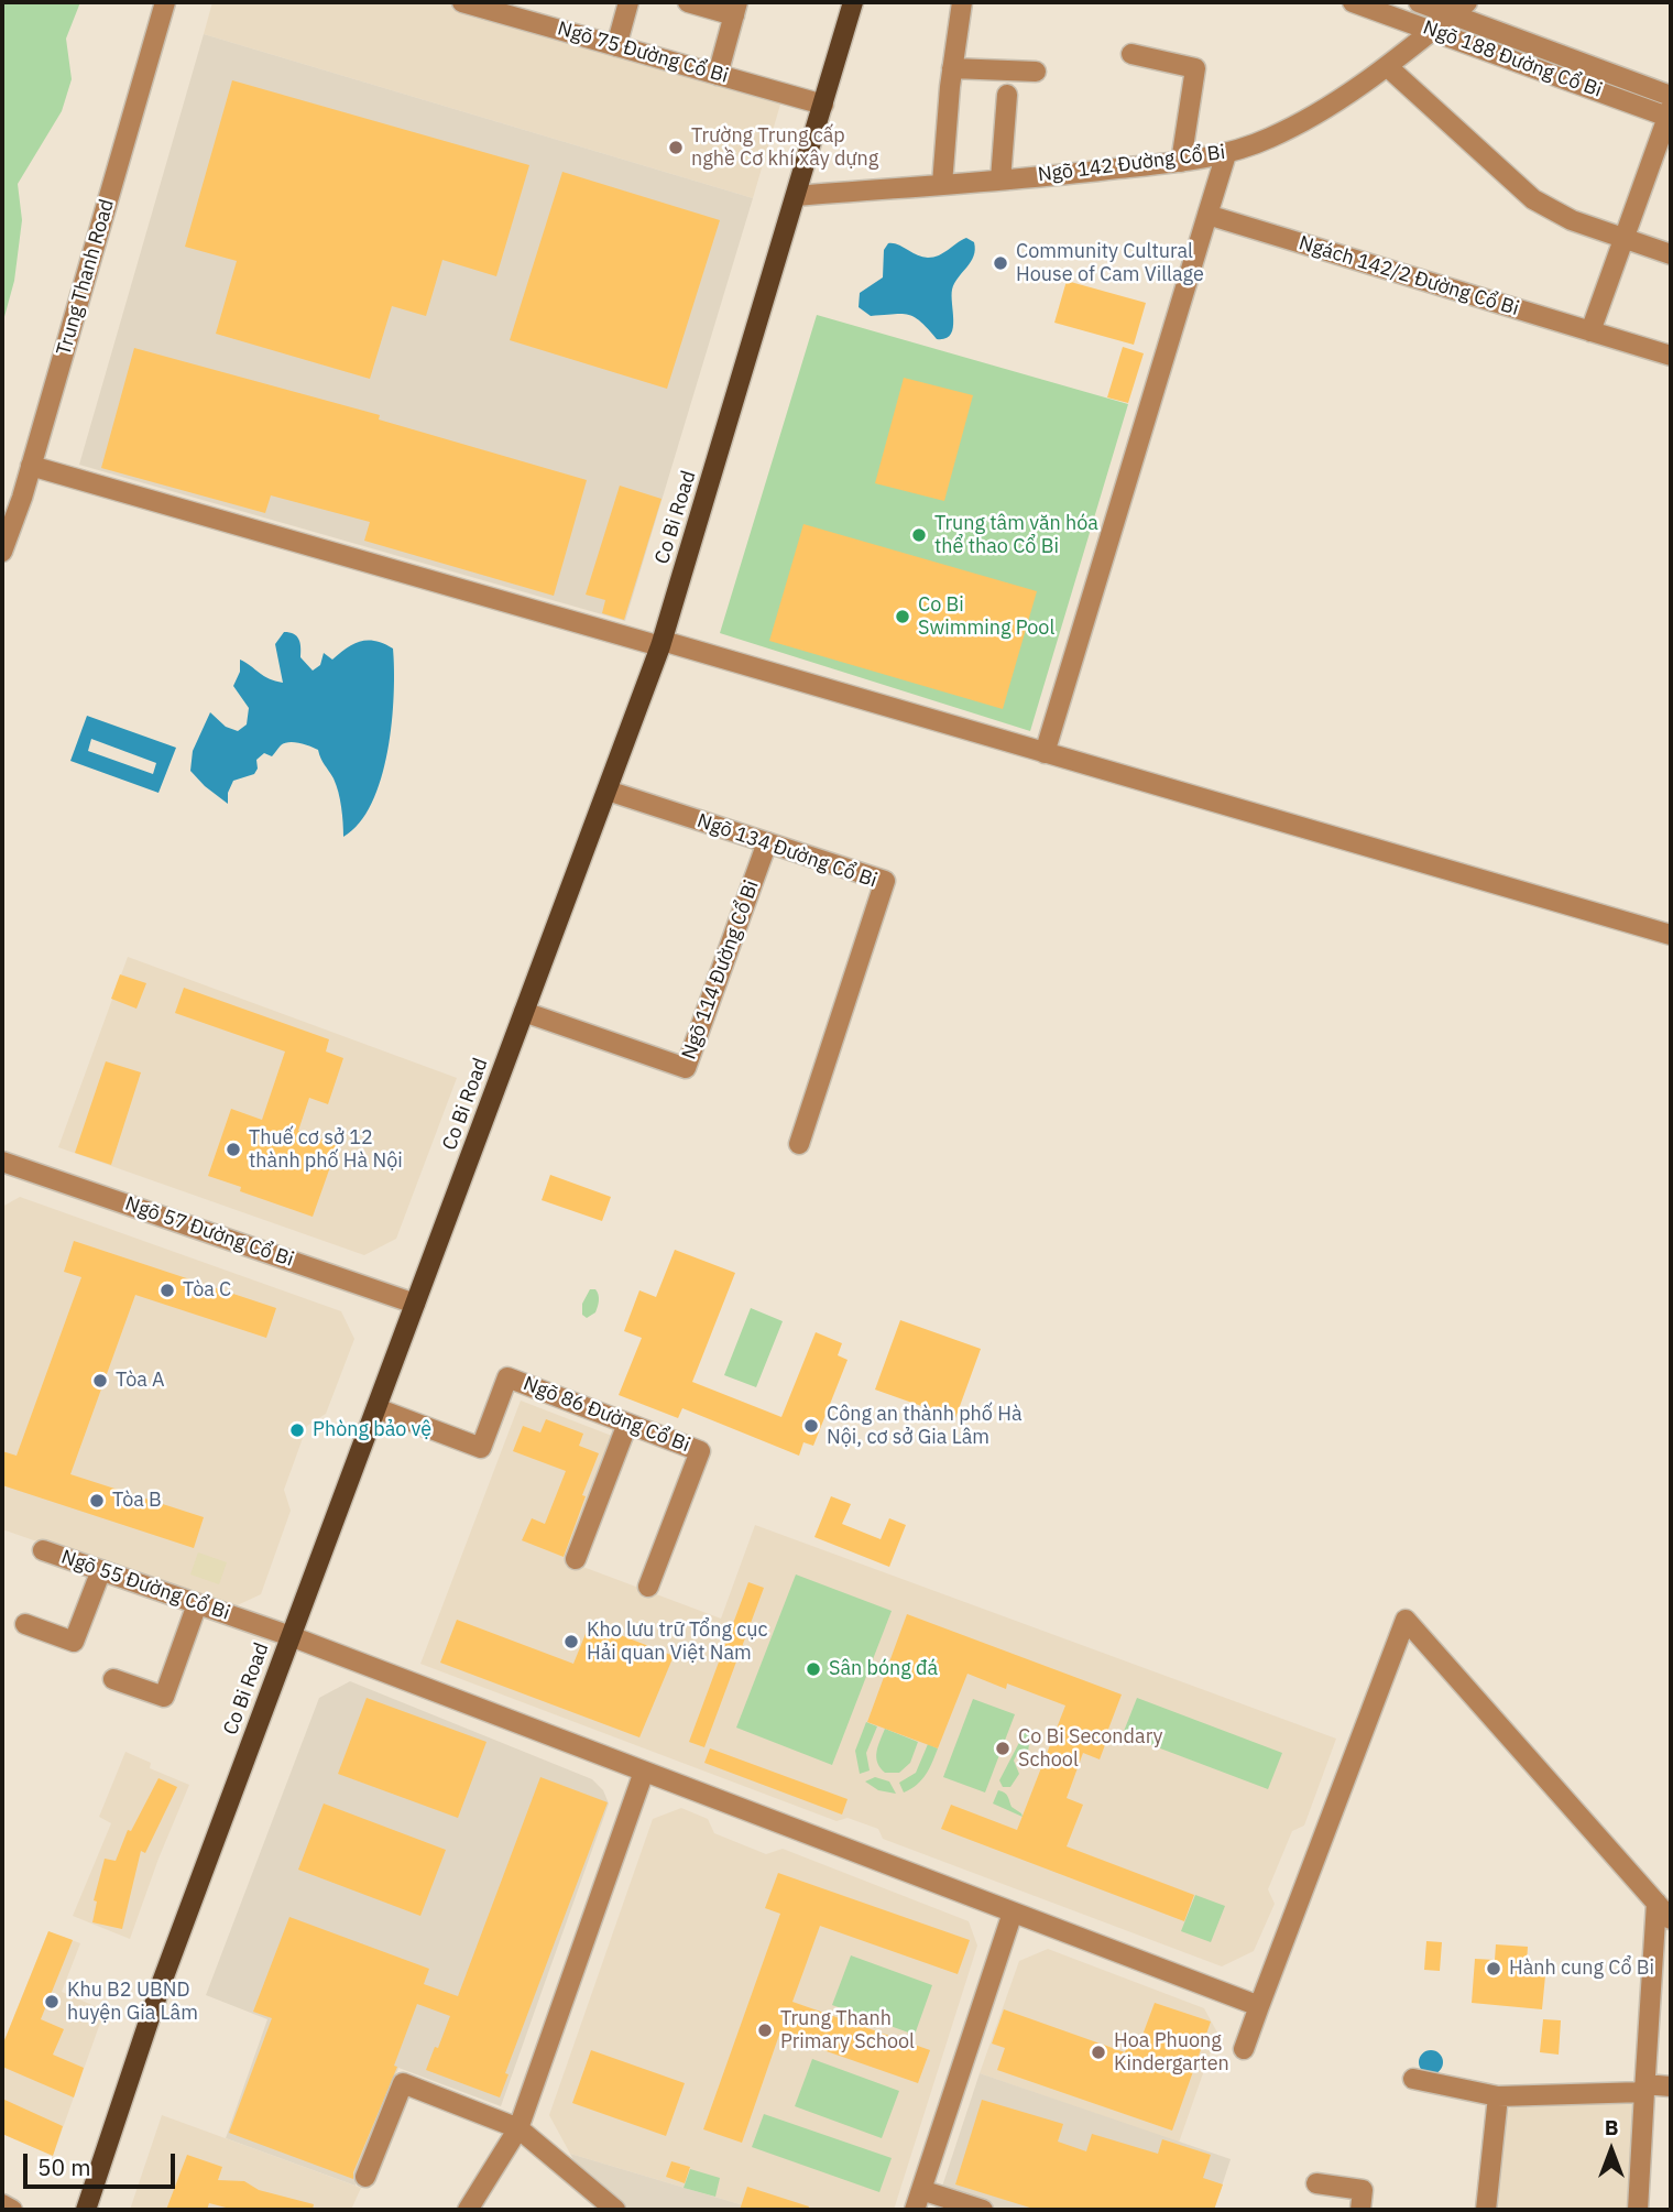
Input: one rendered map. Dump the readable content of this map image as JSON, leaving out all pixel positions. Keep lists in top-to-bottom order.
{
  "streets": {
    "main road": ["Co Bi Road"],
    "street": [
      "Ngõ 75 Đường Cổ Bi",
      "Ngõ 188 Đường Cổ Bi",
      "Ngõ 142 Đường Cổ Bi",
      "Ngách 142/2 Đường Cổ Bi",
      "Trung Thanh Road",
      "Ngõ 134 Đường Cổ Bi",
      "Ngõ 114 Đường Cổ Bi",
      "Ngõ 57 Đường Cổ Bi",
      "Ngõ 86 Đường Cổ Bi",
      "Ngõ 55 Đường Cổ Bi"
    ]
  },
  "crossings": [
    ["Ngõ 75 Đường Cổ Bi", "Co Bi Road"],
    ["Ngõ 188 Đường Cổ Bi", "Ngõ 142 Đường Cổ Bi"],
    ["Ngõ 142 Đường Cổ Bi", "Co Bi Road"],
    ["Co Bi Road", "Ngõ 134 Đường Cổ Bi"],
    ["Co Bi Road", "Ngõ 114 Đường Cổ Bi"],
    ["Co Bi Road", "Ngõ 57 Đường Cổ Bi"],
    ["Co Bi Road", "Ngõ 86 Đường Cổ Bi"],
    ["Co Bi Road", "Ngõ 55 Đường Cổ Bi"],
    ["Ngõ 134 Đường Cổ Bi", "Ngõ 114 Đường Cổ Bi"]
  ],
  "places": [
    "Trường Trung cấp nghề Cơ khí xây dựng",
    "Community Cultural House of Cam Village",
    "Trung tâm văn hóa thể thao Cổ Bi",
    "Co Bi Swimming Pool",
    "Thuế cơ sở 12 thành phố Hà Nội",
    "Tòa C",
    "Tòa A",
    "Công an thành phố Hà Nội, cơ sở Gia Lâm",
    "Phòng bảo vệ",
    "Tòa B",
    "Kho lưu trữ Tổng cục Hải quan Việt Nam",
    "Sân bóng đá",
    "Co Bi Secondary School",
    "Hành cung Cổ Bi",
    "Khu B2 UBND huyện Gia Lâm",
    "Trung Thanh Primary School",
    "Hoa Phuong Kindergarten"
  ],
  "scale_bar": "50 m",
  "north": "top"
}
